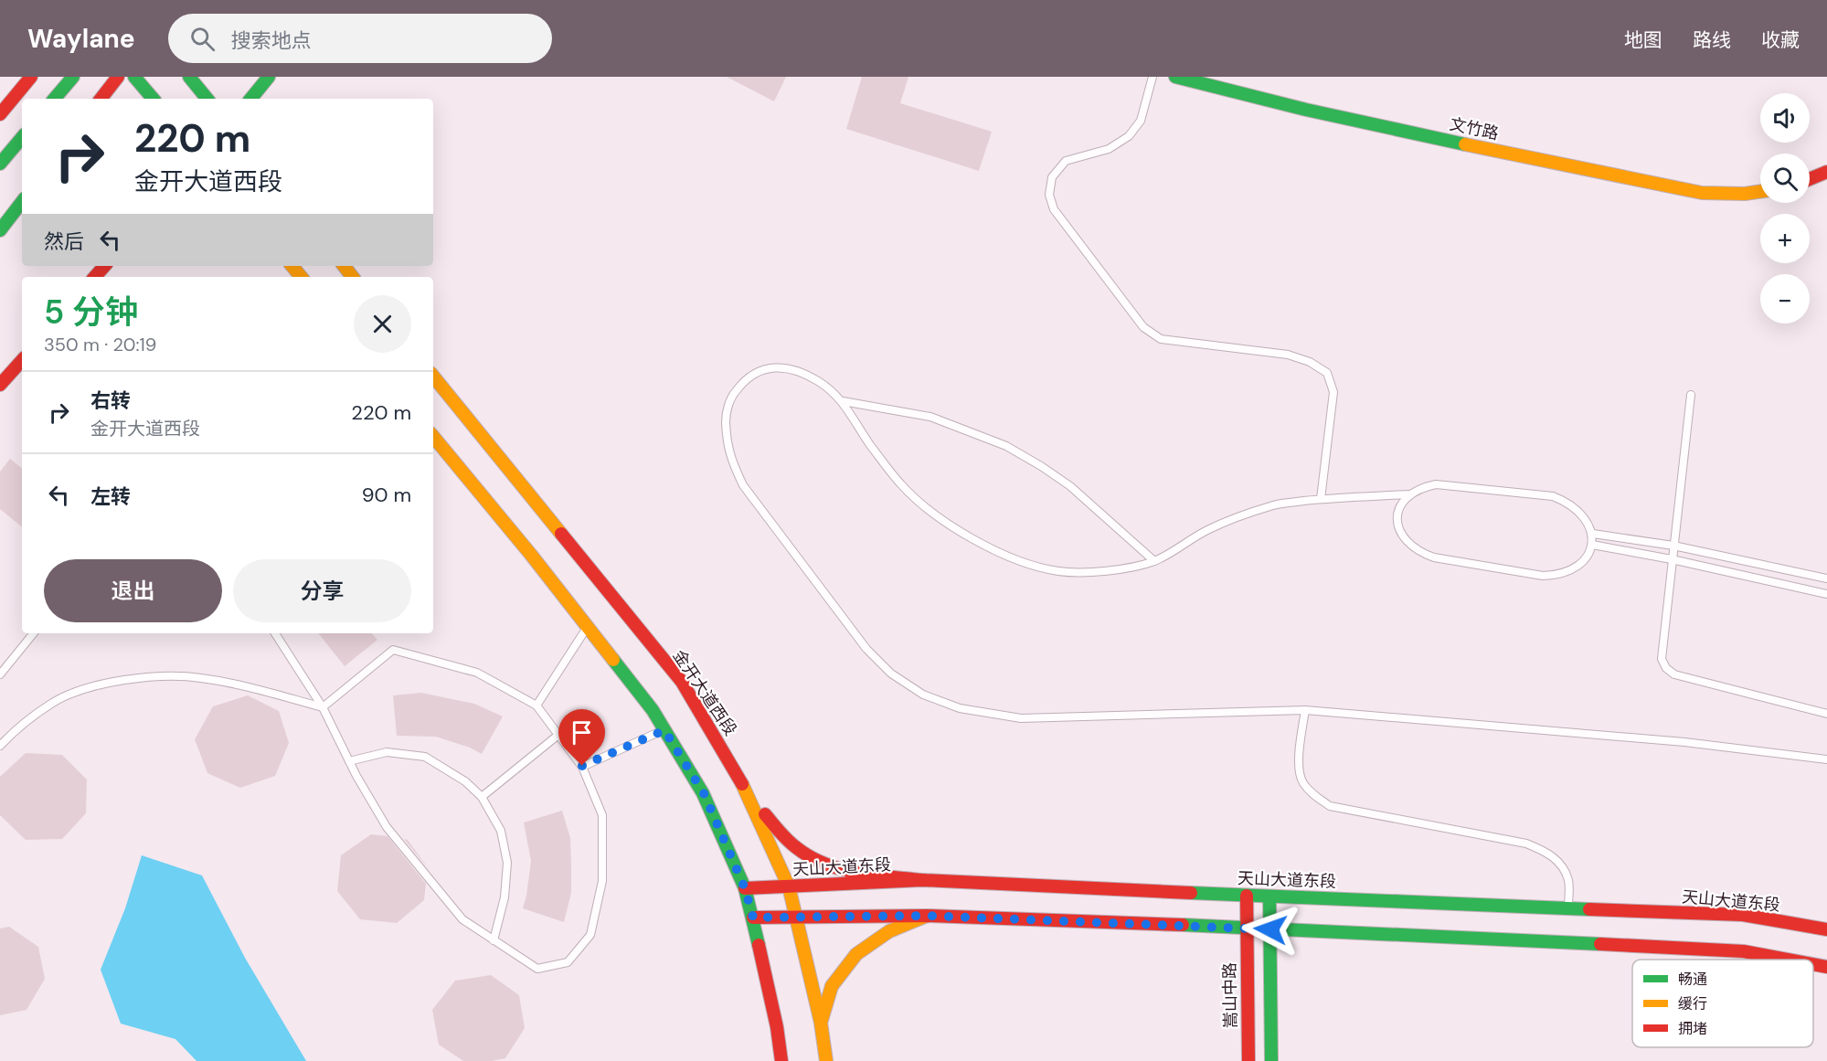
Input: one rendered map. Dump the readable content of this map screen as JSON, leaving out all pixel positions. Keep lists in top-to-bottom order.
{
  "streets": {
    "main road": [
      "文竹路",
      "金开大道西段",
      "天山大道东段",
      "嵩山中路"
    ]
  },
  "crossings": [
    ["金开大道西段", "天山大道东段"],
    ["天山大道东段", "嵩山中路"]
  ],
  "legend": ["畅通", "缓行", "拥堵"],
  "page": {
    "header": "Waylane",
    "search": "搜索地点",
    "nav": ["地图", "路线", "收藏"],
    "map_buttons": ["+", "−"],
    "turn": ["220 m", "金开大道西段"],
    "then": "然后",
    "heading": ["5 分钟", "350 m · 20:19"],
    "list": [
      {
        "name": "右转",
        "note": "金开大道西段",
        "value": "220 m"
      },
      {
        "name": "左转",
        "value": "90 m"
      }
    ],
    "buttons": ["退出", "分享"]
  }
}
